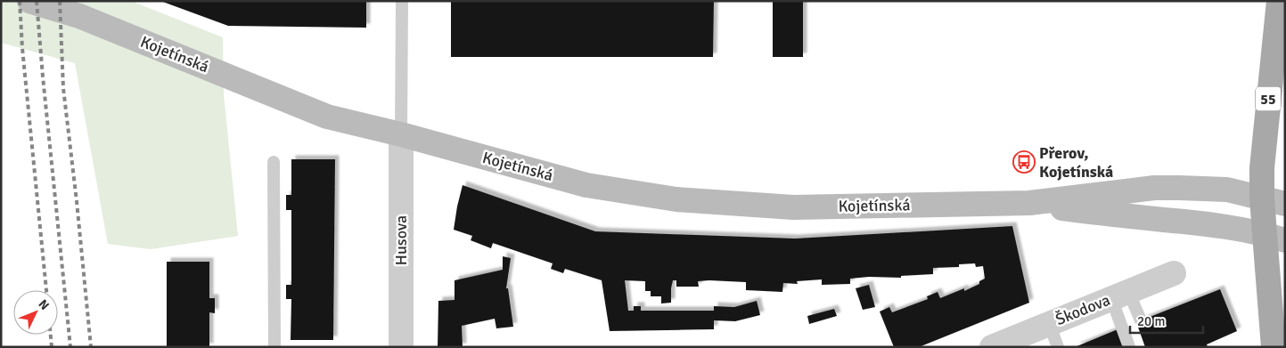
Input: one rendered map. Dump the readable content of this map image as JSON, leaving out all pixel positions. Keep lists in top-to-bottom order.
{
  "streets": {
    "main road": ["Kojetínská", "55"],
    "street": ["Husova", "Škodova"]
  },
  "crossings": [
    ["Kojetínská", "55"],
    ["Kojetínská", "Husova"]
  ],
  "places": {
    "bus stop": ["Přerov, Kojetínská"]
  },
  "scale_bar": "20 m",
  "north": "top right"
}
